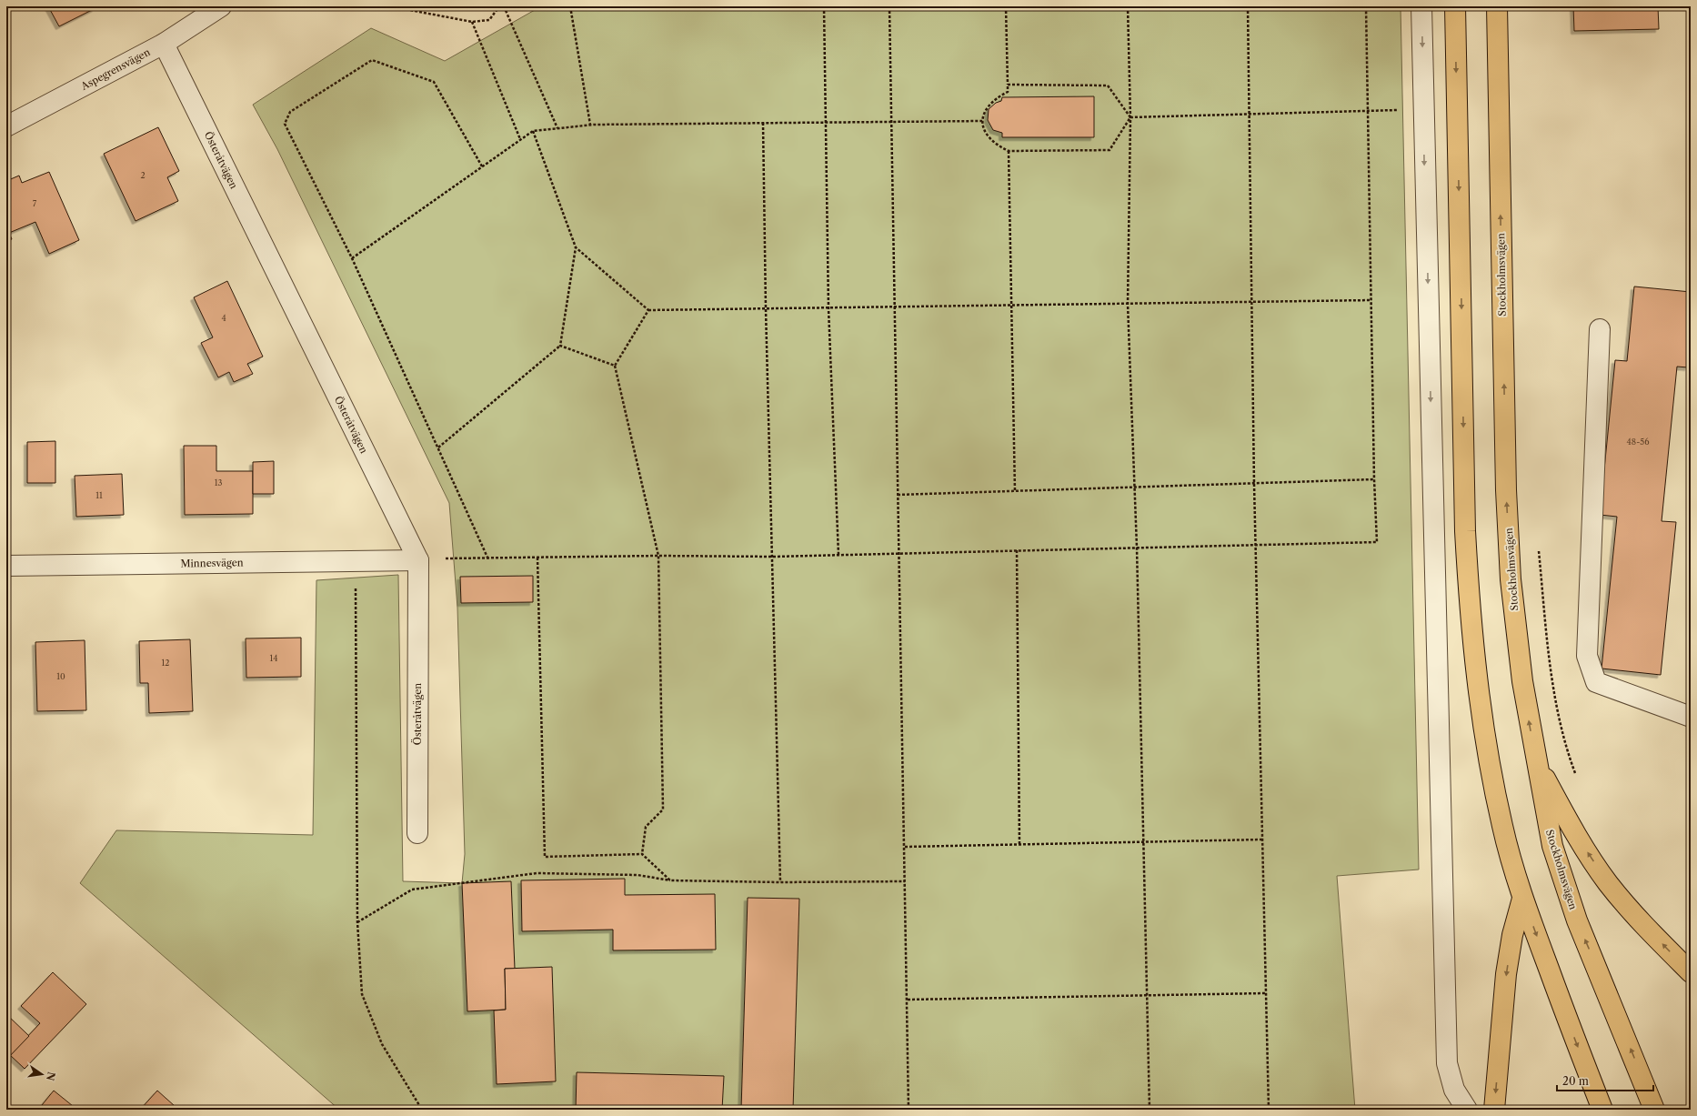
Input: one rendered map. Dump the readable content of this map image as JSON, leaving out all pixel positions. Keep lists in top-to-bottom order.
{
  "streets": {
    "main road": ["Stockholmsvägen"],
    "street": ["Aspegrensvägen", "Österåtvägen", "Minnesvägen"]
  },
  "crossings": [
    ["Aspegrensvägen", "Österåtvägen"],
    ["Österåtvägen", "Minnesvägen"]
  ],
  "house_numbers": [
    "2",
    "7",
    "4",
    "48-56",
    "13",
    "11",
    "14",
    "12",
    "10"
  ],
  "scale_bar": "20 m",
  "north": "right"
}
